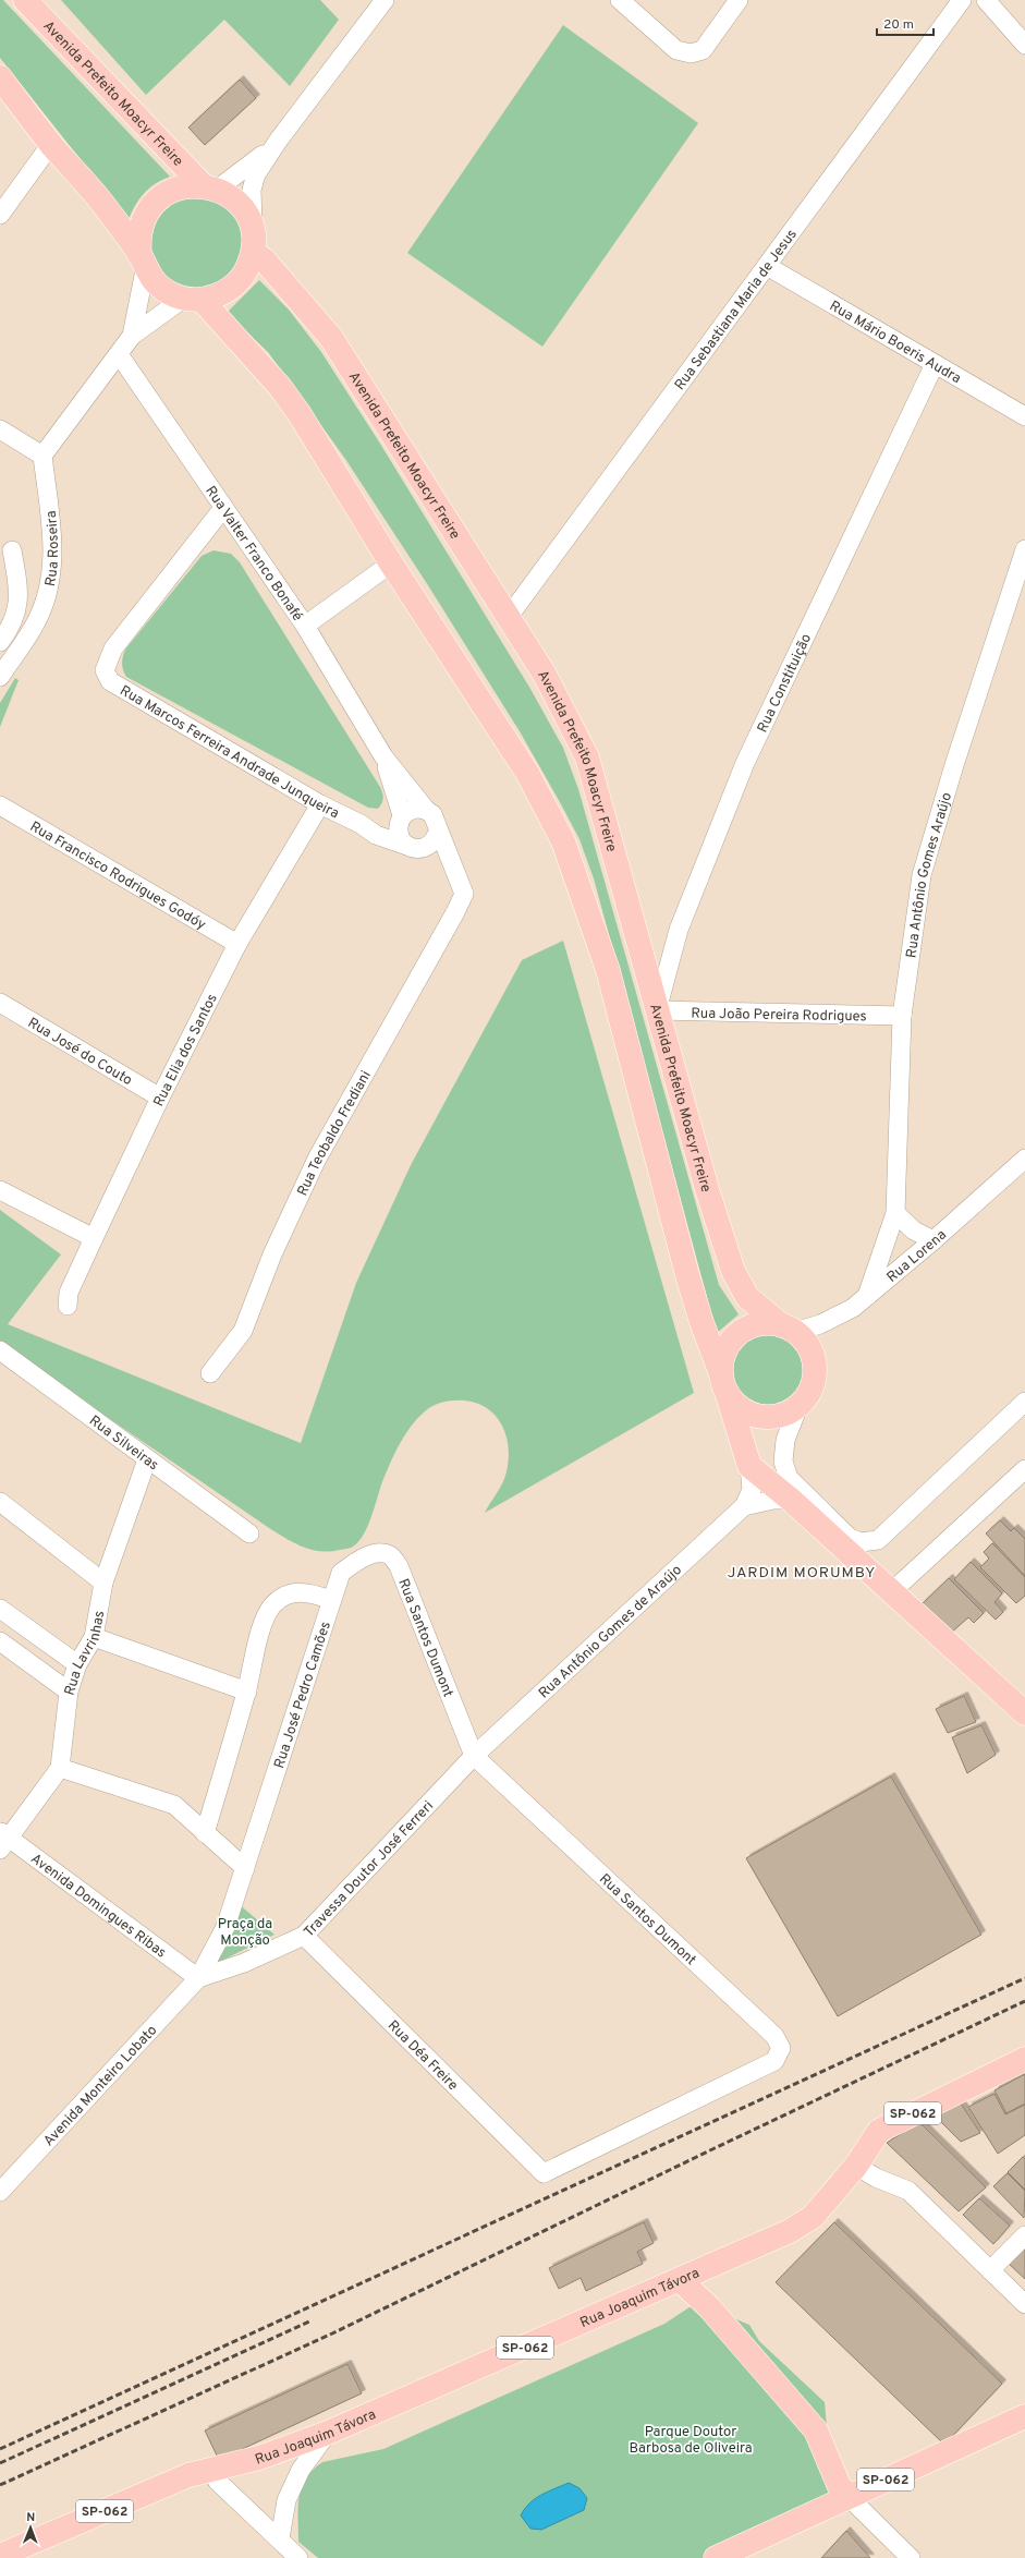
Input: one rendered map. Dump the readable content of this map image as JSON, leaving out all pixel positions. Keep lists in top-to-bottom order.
{
  "streets": {
    "main road": ["Avenida Prefeito Moacyr Freire", "SP-062", "Rua Joaquim Távora"],
    "street": [
      "Rua Sebastiana Maria de Jesus",
      "Rua Mário Boeris Audra",
      "Rua Roseira",
      "Rua Valter Franco Bonafé",
      "Rua Constituição",
      "Rua Marcos Ferreira Andrade Junqueira",
      "Rua Francisco Rodrigues Godóy",
      "Rua Antônio Gomes Araújo",
      "Rua João Pereira Rodrigues",
      "Rua Elia dos Santos",
      "Rua José do Couto",
      "Rua Teobaldo Frediani",
      "Rua Lorena",
      "Rua Silveiras",
      "Rua Antônio Gomes de Araújo",
      "Rua Santos Dumont",
      "Rua Lavrinhas",
      "Rua José Pedro Camões",
      "Travessa Doutor José Ferreri",
      "Avenida Domingues Ribas",
      "Rua Déa Freire",
      "Avenida Monteiro Lobato"
    ]
  },
  "crossings": [
    ["Avenida Prefeito Moacyr Freire", "Rua Sebastiana Maria de Jesus"],
    ["Avenida Prefeito Moacyr Freire", "Rua Constituição"],
    ["Avenida Prefeito Moacyr Freire", "Rua João Pereira Rodrigues"],
    ["Avenida Prefeito Moacyr Freire", "Rua Lorena"],
    ["Avenida Prefeito Moacyr Freire", "Rua Antônio Gomes de Araújo"],
    ["Rua Sebastiana Maria de Jesus", "Rua Mário Boeris Audra"],
    ["Rua Mário Boeris Audra", "Rua Constituição"],
    ["Rua Valter Franco Bonafé", "Rua Marcos Ferreira Andrade Junqueira"],
    ["Rua Valter Franco Bonafé", "Rua Teobaldo Frediani"],
    ["Rua Constituição", "Rua João Pereira Rodrigues"],
    ["Rua Marcos Ferreira Andrade Junqueira", "Rua Elia dos Santos"],
    ["Rua Francisco Rodrigues Godóy", "Rua Elia dos Santos"],
    ["Rua Antônio Gomes Araújo", "Rua João Pereira Rodrigues"],
    ["Rua Antônio Gomes Araújo", "Rua Lorena"],
    ["Rua Elia dos Santos", "Rua José do Couto"],
    ["Rua Silveiras", "Rua Lavrinhas"],
    ["Rua Antônio Gomes de Araújo", "Rua Santos Dumont"],
    ["Rua Antônio Gomes de Araújo", "Travessa Doutor José Ferreri"],
    ["Rua Santos Dumont", "Rua José Pedro Camões"],
    ["Rua Santos Dumont", "Travessa Doutor José Ferreri"],
    ["Rua Santos Dumont", "Rua Déa Freire"],
    ["Rua Lavrinhas", "Avenida Domingues Ribas"],
    ["Travessa Doutor José Ferreri", "Avenida Domingues Ribas"],
    ["Travessa Doutor José Ferreri", "Rua Déa Freire"],
    ["Travessa Doutor José Ferreri", "Avenida Monteiro Lobato"],
    ["Avenida Domingues Ribas", "Avenida Monteiro Lobato"],
    ["SP-062", "Rua Joaquim Távora"]
  ],
  "districts": ["JARDIM MORUMBY"],
  "parks": ["Praça da Monção", "Parque Doutor Barbosa de Oliveira"],
  "scale_bar": "20 m",
  "north": "top"
}
